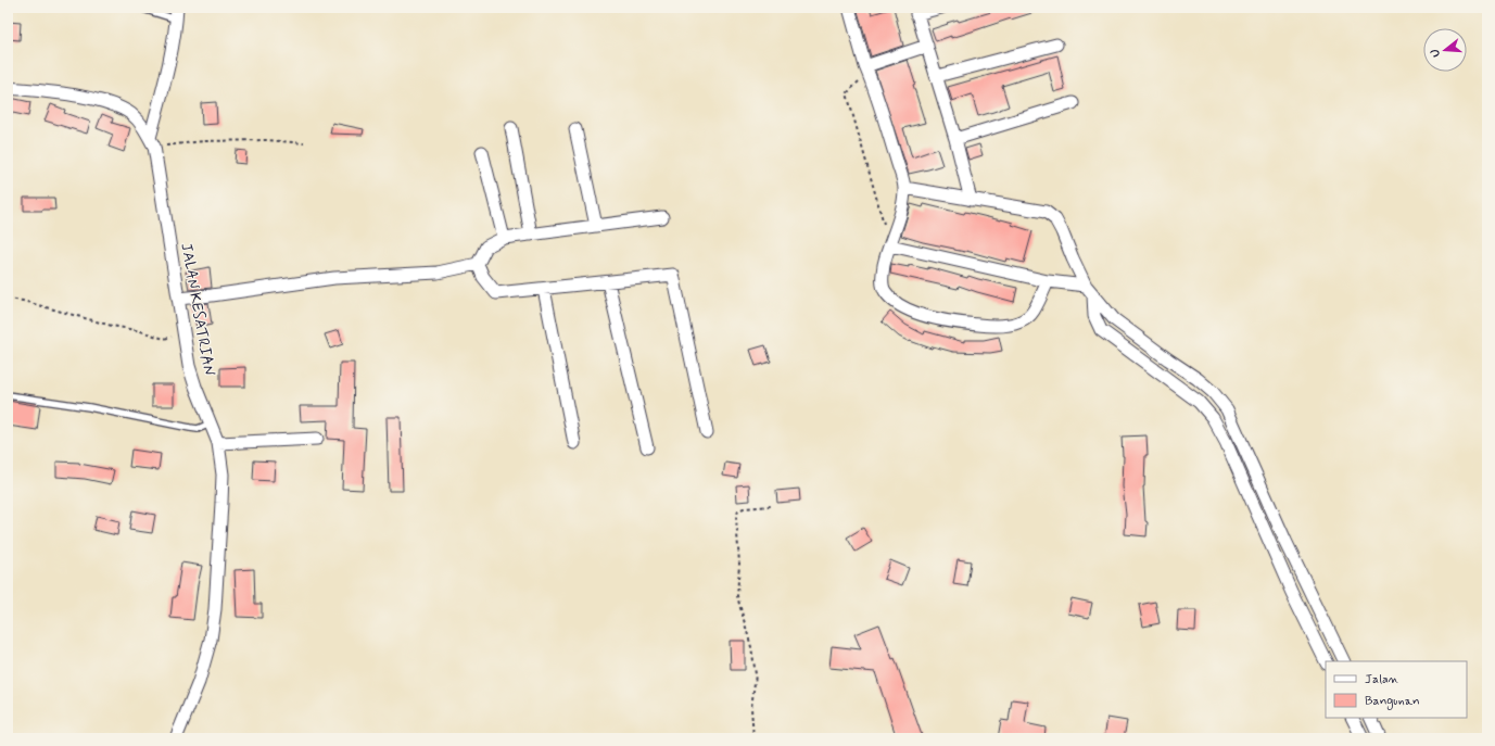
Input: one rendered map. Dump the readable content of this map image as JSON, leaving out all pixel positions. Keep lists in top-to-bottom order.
{
  "streets": {
    "street": ["JALAN KESATRIAN"]
  },
  "legend": ["Jalan", "Bangunan"],
  "north": "left"
}
